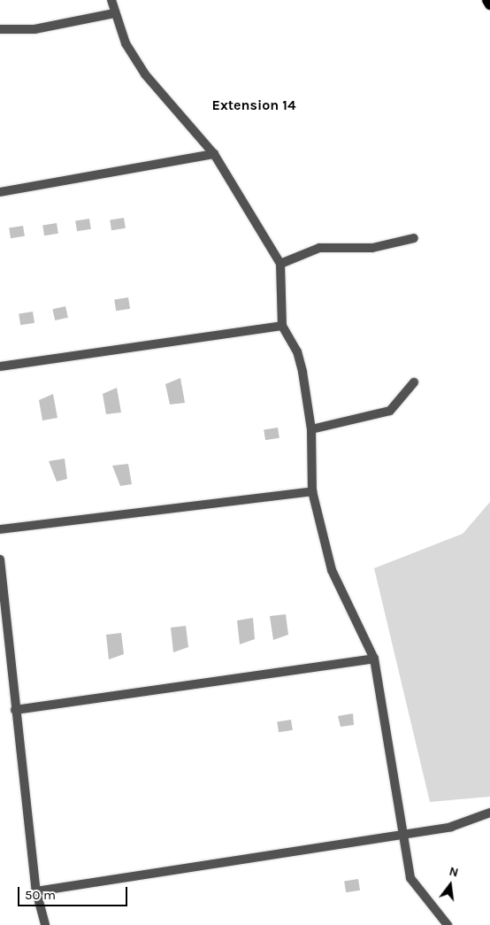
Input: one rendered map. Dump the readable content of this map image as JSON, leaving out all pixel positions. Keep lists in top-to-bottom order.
{
  "districts": ["Extension 14"],
  "scale_bar": "50 m",
  "north": "top"
}
